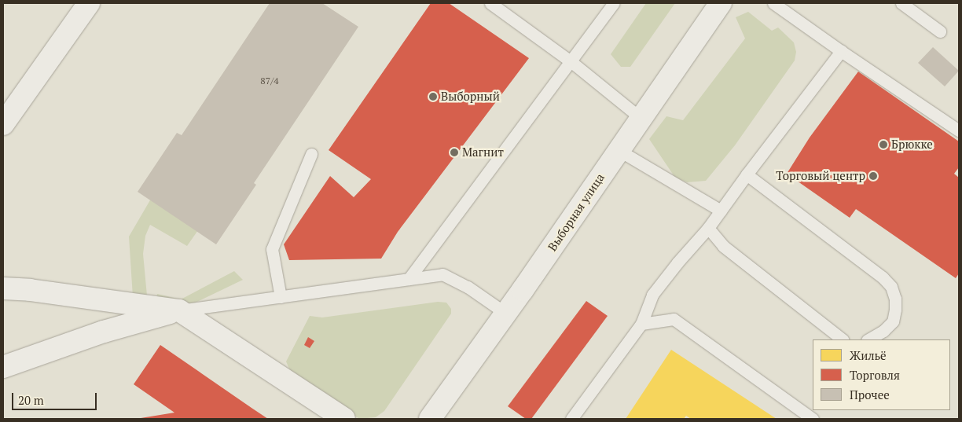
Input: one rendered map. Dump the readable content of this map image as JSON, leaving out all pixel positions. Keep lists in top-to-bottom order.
{
  "streets": {
    "street": ["Выборная улица"]
  },
  "places": [
    "Выборный",
    "Брюкке",
    "Магнит",
    "Торговый центр"
  ],
  "house_numbers": ["87/4"],
  "legend": ["Жильё", "Торговля", "Прочее"],
  "scale_bar": "20 m"
}
